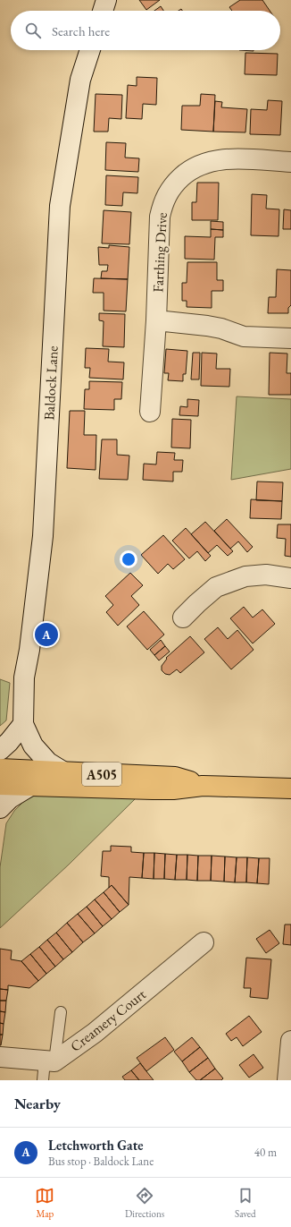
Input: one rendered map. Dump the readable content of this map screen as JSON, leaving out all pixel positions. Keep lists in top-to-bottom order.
{
  "streets": {
    "main road": ["A505"],
    "street": ["Farthing Drive", "Baldock Lane", "Creamery Court"]
  },
  "crossings": [
    ["Baldock Lane", "A505"]
  ],
  "page": {
    "search": "Search here",
    "pins": "A",
    "heading": "Nearby",
    "list": [
      {
        "mark": "A",
        "name": "Letchworth Gate",
        "note": "Bus stop · Baldock Lane",
        "value": "40 m"
      }
    ],
    "nav": ["Map", "Directions", "Saved"]
  }
}
